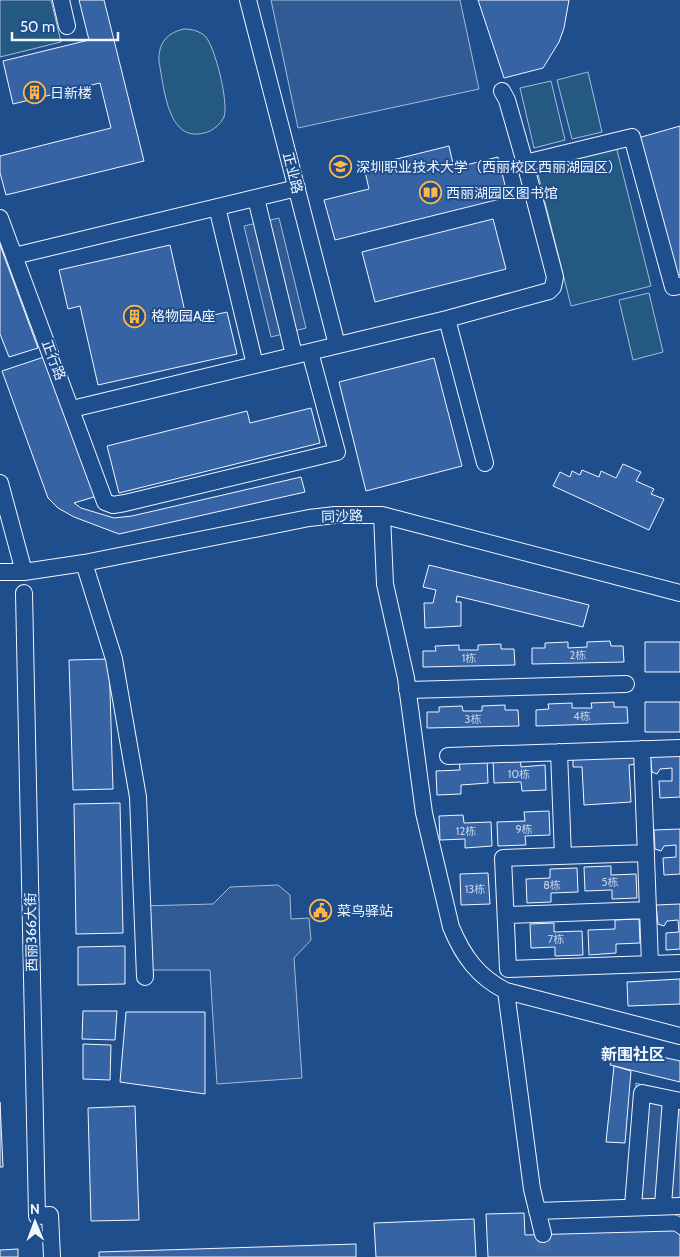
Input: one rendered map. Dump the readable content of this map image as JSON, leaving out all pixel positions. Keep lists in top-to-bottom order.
{
  "streets": {
    "street": [
      "正业路",
      "正行路",
      "同沙路",
      "西丽366大街"
    ]
  },
  "districts": ["新围社区"],
  "places": {
    "building": ["日新楼", "格物园A座"],
    "school or university": ["深圳职业技术大学（西丽校区西丽湖园区）"],
    "library": ["西丽湖园区图书馆"],
    "public building": ["菜鸟驿站"]
  },
  "house_numbers": [
    "2栋",
    "1栋",
    "4栋",
    "3栋",
    "10栋",
    "9栋",
    "12栋",
    "5栋",
    "8栋",
    "13栋",
    "7栋"
  ],
  "scale_bar": "50 m",
  "north": "top"
}
